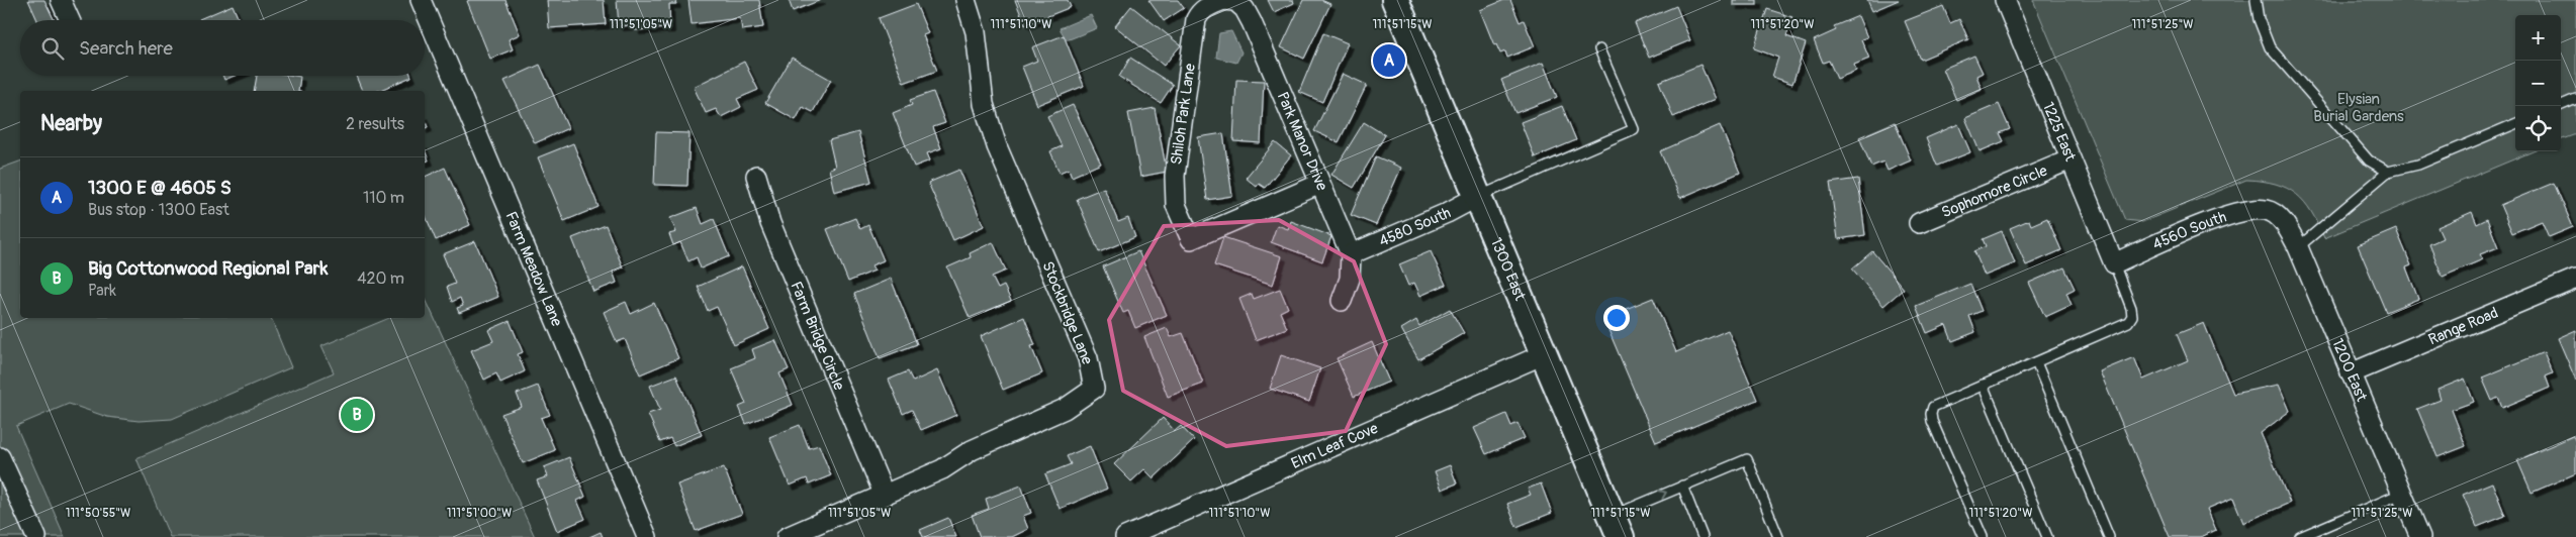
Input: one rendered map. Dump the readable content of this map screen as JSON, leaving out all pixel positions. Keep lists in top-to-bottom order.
{
  "streets": {
    "main road": ["1300 East"],
    "street": [
      "Shiloh Park Lane",
      "1225 East",
      "Park Manor Drive",
      "Sophomore Circle",
      "4580 South",
      "4560 South",
      "Farm Meadow Lane",
      "Stockbridge Lane",
      "Range Road",
      "Farm Bridge Circle",
      "1200 East",
      "Elm Leaf Cove"
    ]
  },
  "crossings": [
    ["Shiloh Park Lane", "Park Manor Drive"],
    ["1225 East", "Sophomore Circle"],
    ["1225 East", "4560 South"],
    ["Park Manor Drive", "4580 South"],
    ["4580 South", "1300 East"],
    ["4560 South", "1200 East"],
    ["1300 East", "Elm Leaf Cove"],
    ["Stockbridge Lane", "Farm Bridge Circle"],
    ["Range Road", "1200 East"]
  ],
  "parks": ["Elysian Burial Gardens"],
  "page": {
    "map_buttons": ["+", "−"],
    "search": "Search here",
    "pins": ["A", "B"],
    "heading": ["Nearby", "2 results"],
    "list": [
      {
        "mark": "A",
        "name": "1300 E @ 4605 S",
        "note": "Bus stop · 1300 East",
        "value": "110 m"
      },
      {
        "mark": "B",
        "name": "Big Cottonwood Regional Park",
        "note": "Park",
        "value": "420 m"
      }
    ]
  },
  "coordinates": [
    "111°51'05\"W",
    "111°51'10\"W",
    "111°51'15\"W",
    "111°51'25\"W",
    "111°51'20\"W",
    "111°50'55\"W",
    "111°51'00\"W"
  ]
}
